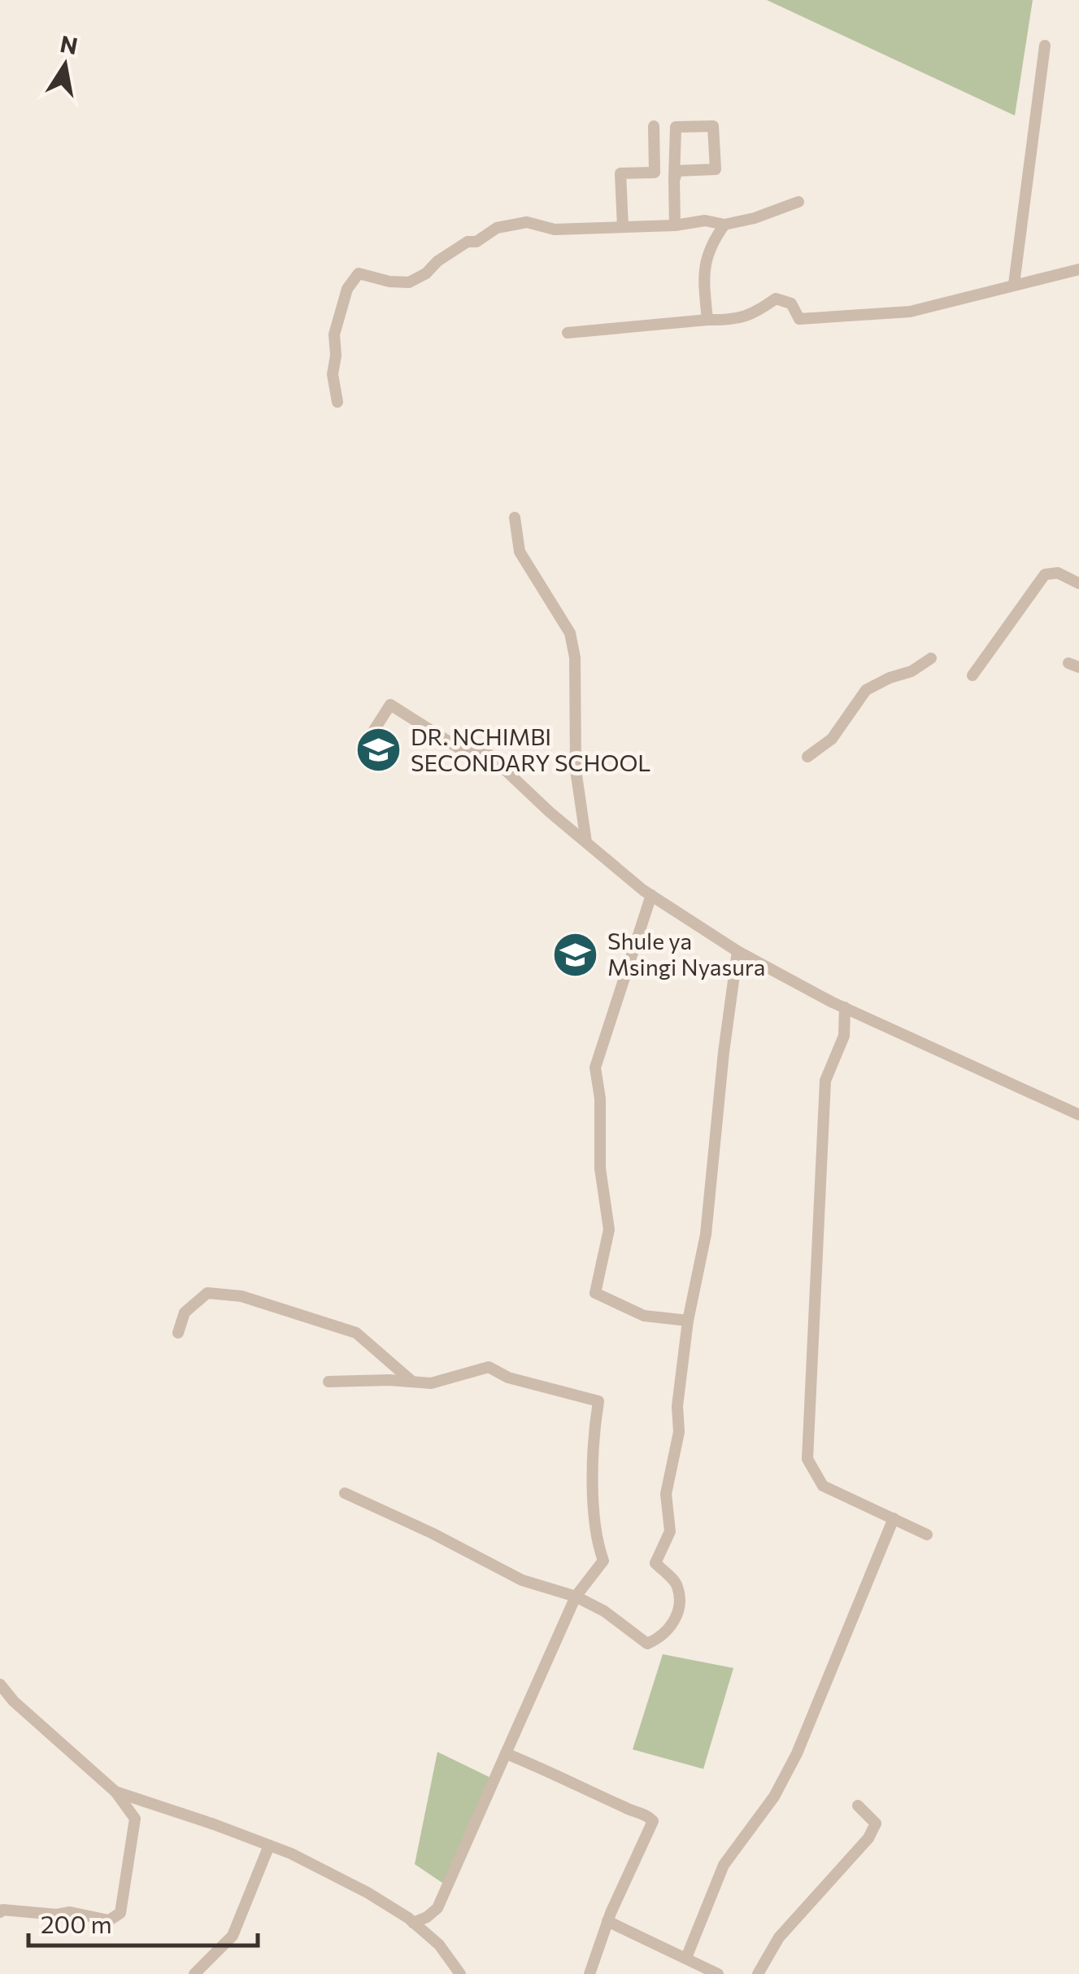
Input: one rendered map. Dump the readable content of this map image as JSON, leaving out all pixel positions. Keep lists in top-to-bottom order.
{
  "places": {
    "school or university": ["DR. NCHIMBI SECONDARY SCHOOL", "Shule ya Msingi Nyasura"]
  },
  "scale_bar": "200 m",
  "north": "top"
}
